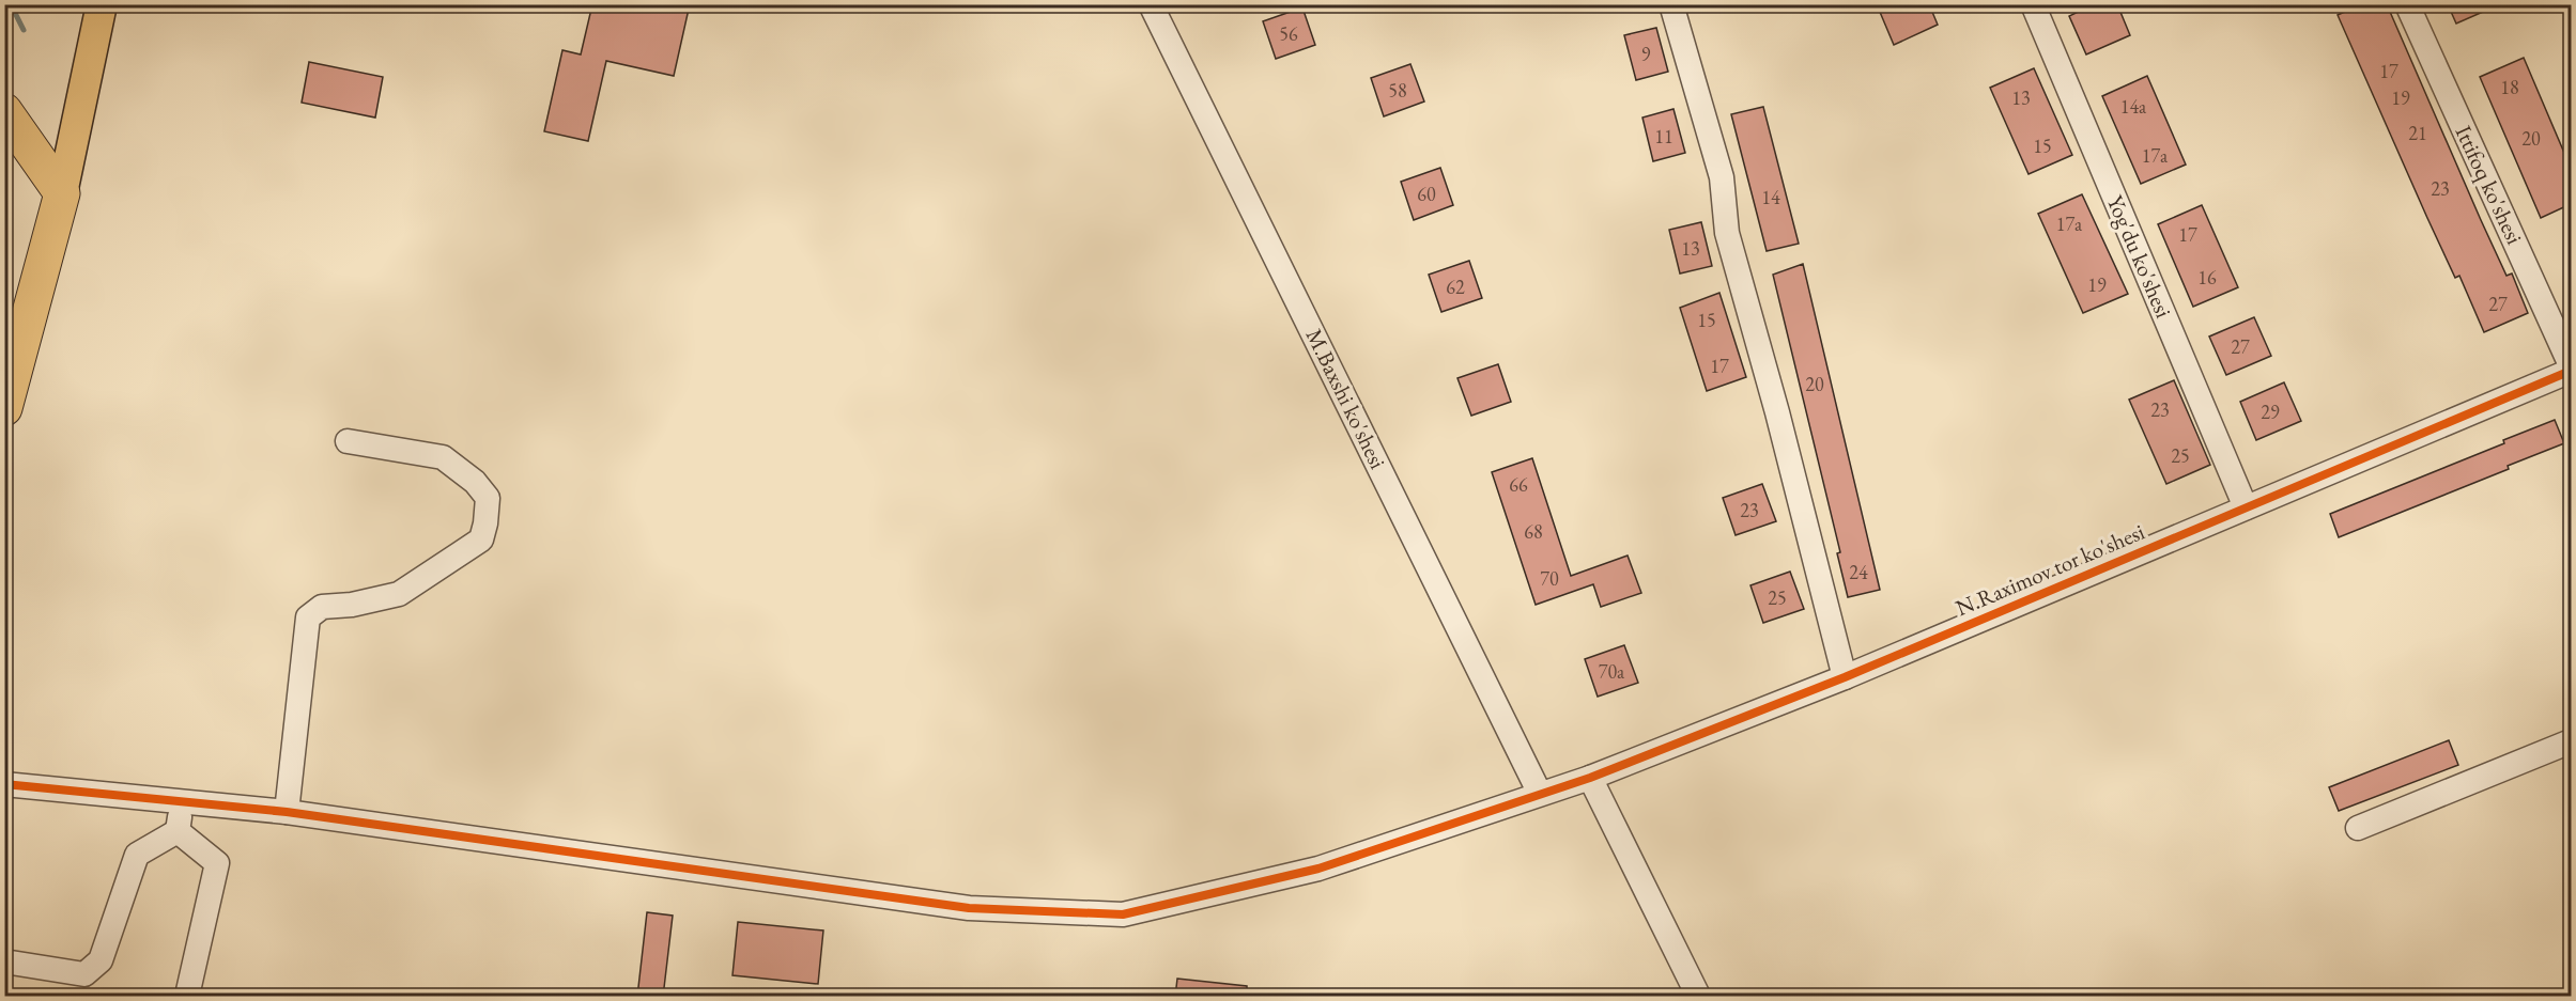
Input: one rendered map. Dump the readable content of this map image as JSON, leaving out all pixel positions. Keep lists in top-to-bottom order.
{
  "streets": {
    "street": [
      "Ittifoq ko'shesi",
      "Yog'du ko'shesi",
      "M.Baxshi ko'shesi",
      "N.Raximov tor ko'shesi"
    ]
  },
  "crossings": [
    ["Yog'du ko'shesi", "N.Raximov tor ko'shesi"],
    ["M.Baxshi ko'shesi", "N.Raximov tor ko'shesi"]
  ],
  "house_numbers": [
    "56",
    "9",
    "17",
    "18",
    "58",
    "13",
    "19",
    "14a",
    "21",
    "11",
    "20",
    "15",
    "17a",
    "23",
    "60",
    "14",
    "17a",
    "17",
    "13",
    "16",
    "19",
    "62",
    "27",
    "15",
    "27",
    "17",
    "20",
    "23",
    "29",
    "25",
    "66",
    "23",
    "68",
    "24",
    "70",
    "25",
    "70a"
  ]
}
